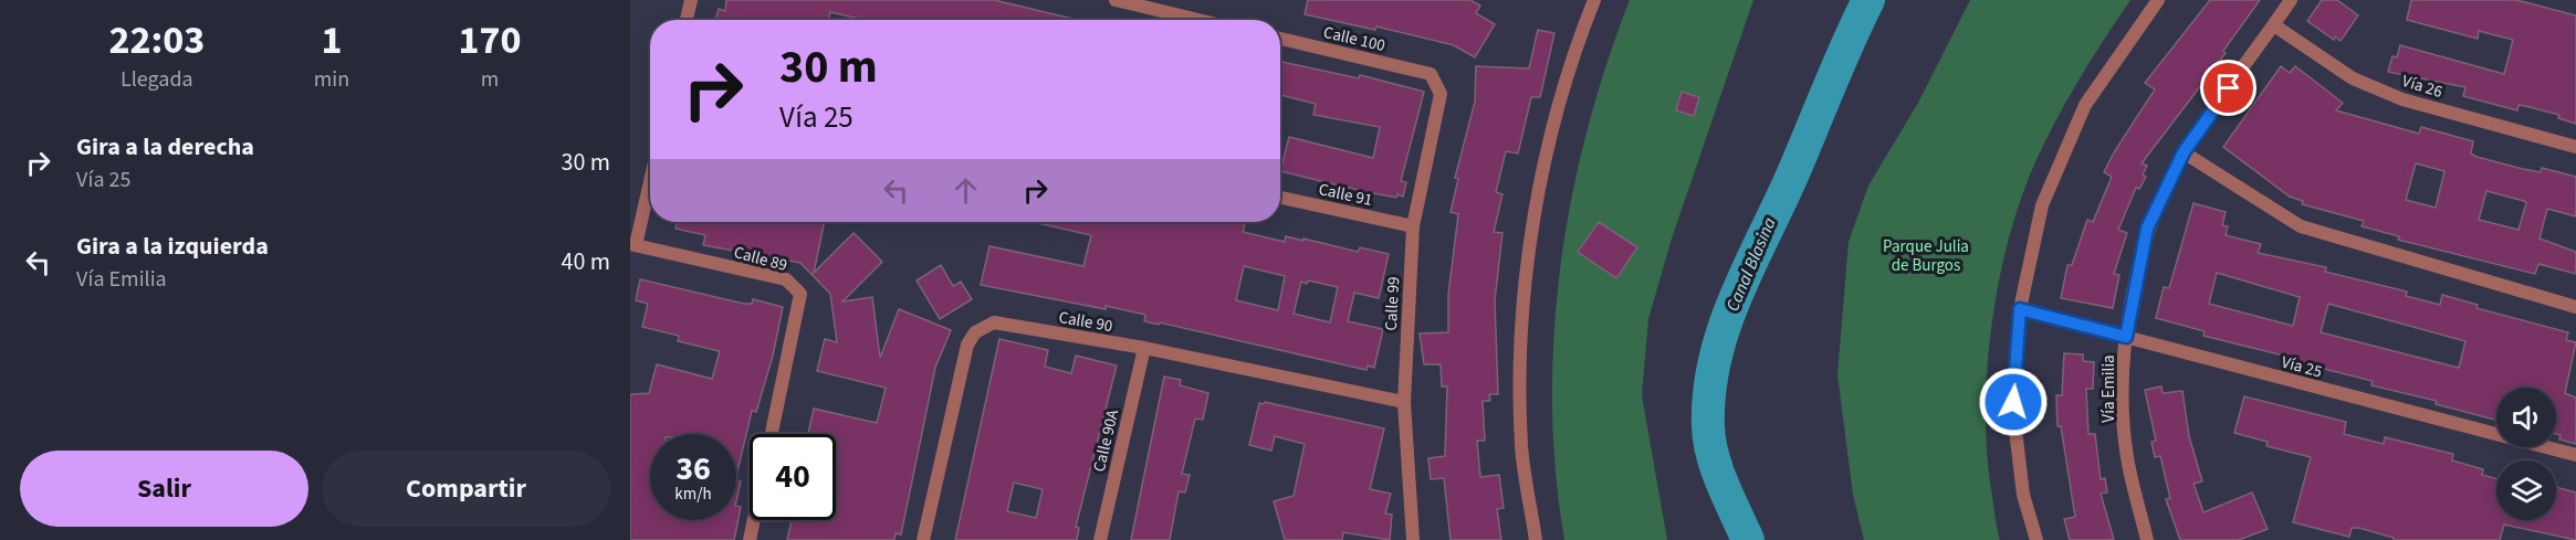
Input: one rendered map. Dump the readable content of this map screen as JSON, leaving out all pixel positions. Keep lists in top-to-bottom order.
{
  "streets": {
    "street": [
      "Calle 100",
      "Vía 26",
      "Calle 91",
      "Calle 89",
      "Calle 99",
      "Calle 90",
      "Vía 25",
      "Vía Emilia",
      "Calle 90A"
    ]
  },
  "crossings": [
    ["Calle 100", "Calle 99"],
    ["Vía 26", "Vía Emilia"],
    ["Calle 91", "Calle 99"],
    ["Calle 99", "Calle 90"],
    ["Calle 90", "Calle 90A"],
    ["Vía 25", "Vía Emilia"]
  ],
  "water": ["Canal Blasina"],
  "parks": ["Parque Julia de Burgos"],
  "page": {
    "eta": [
      "22:03",
      "Llegada",
      "1",
      "min",
      "170",
      "m"
    ],
    "turn": ["30 m", "Vía 25"],
    "list": [
      {
        "name": "Gira a la derecha",
        "note": "Vía 25",
        "value": "30 m"
      },
      {
        "name": "Gira a la izquierda",
        "note": "Vía Emilia",
        "value": "40 m"
      }
    ],
    "speed": "36 km/h",
    "limit": "40",
    "buttons": ["Salir", "Compartir"]
  }
}
